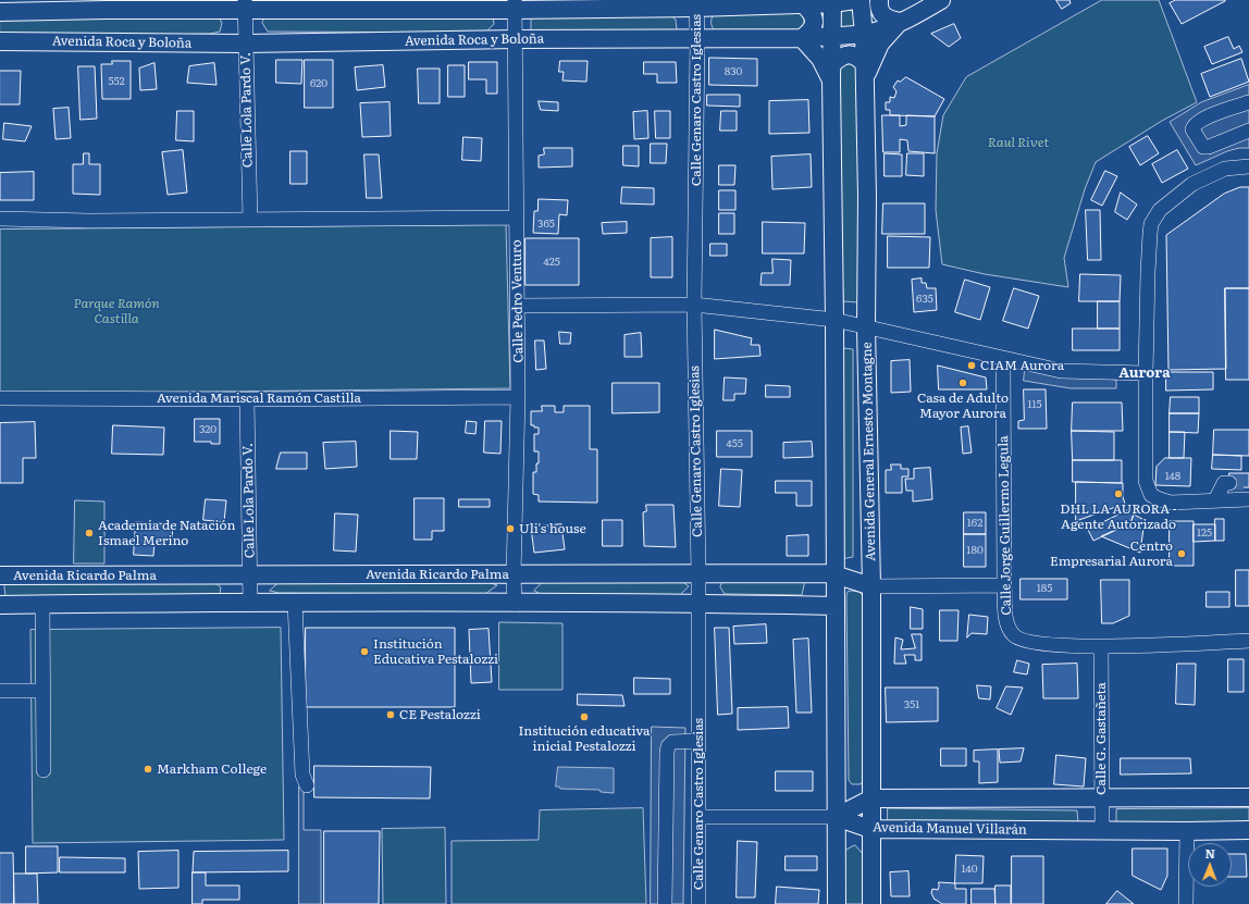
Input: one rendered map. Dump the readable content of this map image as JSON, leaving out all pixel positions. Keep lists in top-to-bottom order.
{
  "streets": {
    "main road": [
      "Avenida Roca y Boloña",
      "Avenida General Ernesto Montagne",
      "Avenida Ricardo Palma",
      "Avenida Manuel Villarán"
    ],
    "street": [
      "Calle Genaro Castro Iglesias",
      "Calle Lola Pardo V.",
      "Calle Pedro Venturo",
      "Avenida Mariscal Ramón Castilla",
      "Calle Jorge Guillermo Legula",
      "Calle G. Gastañeta"
    ]
  },
  "crossings": [
    ["Avenida Roca y Boloña", "Calle Genaro Castro Iglesias"],
    ["Avenida Roca y Boloña", "Calle Lola Pardo V."],
    ["Avenida Roca y Boloña", "Calle Pedro Venturo"],
    ["Avenida Roca y Boloña", "Avenida General Ernesto Montagne"],
    ["Calle Genaro Castro Iglesias", "Avenida Ricardo Palma"],
    ["Calle Lola Pardo V.", "Avenida Mariscal Ramón Castilla"],
    ["Calle Lola Pardo V.", "Avenida Ricardo Palma"],
    ["Calle Pedro Venturo", "Avenida Mariscal Ramón Castilla"],
    ["Calle Pedro Venturo", "Avenida Ricardo Palma"],
    ["Avenida General Ernesto Montagne", "Avenida Ricardo Palma"],
    ["Avenida General Ernesto Montagne", "Avenida Manuel Villarán"],
    ["Calle Jorge Guillermo Legula", "Calle G. Gastañeta"],
    ["Calle G. Gastañeta", "Avenida Manuel Villarán"]
  ],
  "districts": ["Aurora"],
  "parks": ["Raul Rivet", "Parque Ramón Castilla"],
  "places": [
    "CIAM Aurora",
    "Casa de Adulto Mayor Aurora",
    "DHL LA AURORA - Agente Autorizado",
    "Uli's house",
    "Academia de Natación Ismael Merino",
    "Centro Empresarial Aurora",
    "Institución Educativa Pestalozzi",
    "CE Pestalozzi",
    "Institución educativa inicial Pestalozzi",
    "Markham College"
  ],
  "house_numbers": [
    "830",
    "552",
    "620",
    "365",
    "425",
    "635",
    "115",
    "320",
    "455",
    "148",
    "162",
    "125",
    "180",
    "185",
    "351",
    "140"
  ],
  "north": "top"
}
